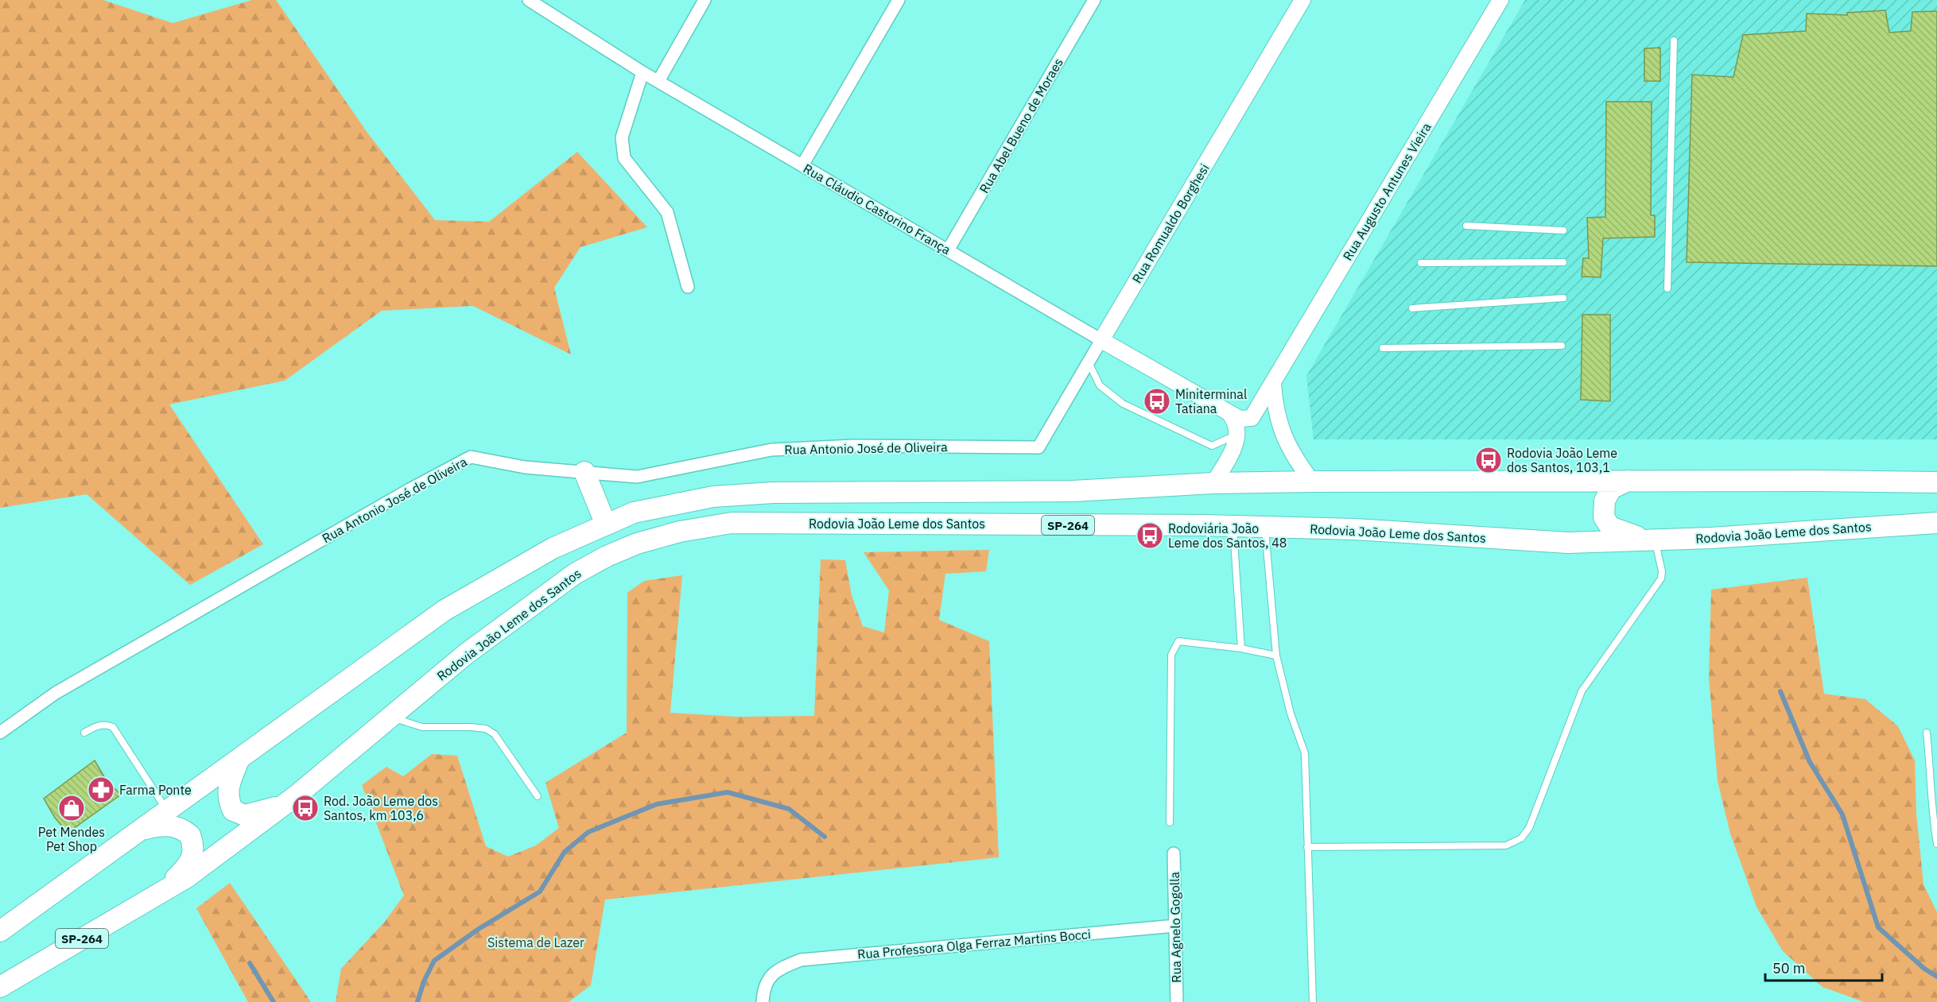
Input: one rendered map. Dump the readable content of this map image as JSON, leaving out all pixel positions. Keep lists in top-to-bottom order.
{
  "streets": {
    "main road": ["Rodovia João Leme dos Santos", "SP-264"],
    "street": [
      "Rua Abel Bueno de Moraes",
      "Rua Augusto Antunes Vieira",
      "Rua Cláudio Castorino França",
      "Rua Romualdo Borghesi",
      "Rua Antonio José de Oliveira",
      "Rua Agnelo Gogolla",
      "Rua Professora Olga Ferraz Martins Bocci"
    ]
  },
  "crossings": [
    ["Rua Abel Bueno de Moraes", "Rua Cláudio Castorino França"],
    ["Rua Augusto Antunes Vieira", "Rua Cláudio Castorino França"],
    ["Rua Cláudio Castorino França", "Rua Romualdo Borghesi"],
    ["Rua Romualdo Borghesi", "Rua Antonio José de Oliveira"],
    ["Rua Agnelo Gogolla", "Rua Professora Olga Ferraz Martins Bocci"]
  ],
  "parks": ["Sistema de Lazer"],
  "places": {
    "bus stop": [
      "Miniterminal Tatiana",
      "Rodovia João Leme dos Santos, 103,1",
      "Rodoviária João Leme dos Santos, 48",
      "Rod. João Leme dos Santos, km 103,6"
    ],
    "pharmacy": ["Farma Ponte"],
    "shop": ["Pet Mendes Pet Shop"]
  },
  "scale_bar": "50 m"
}
